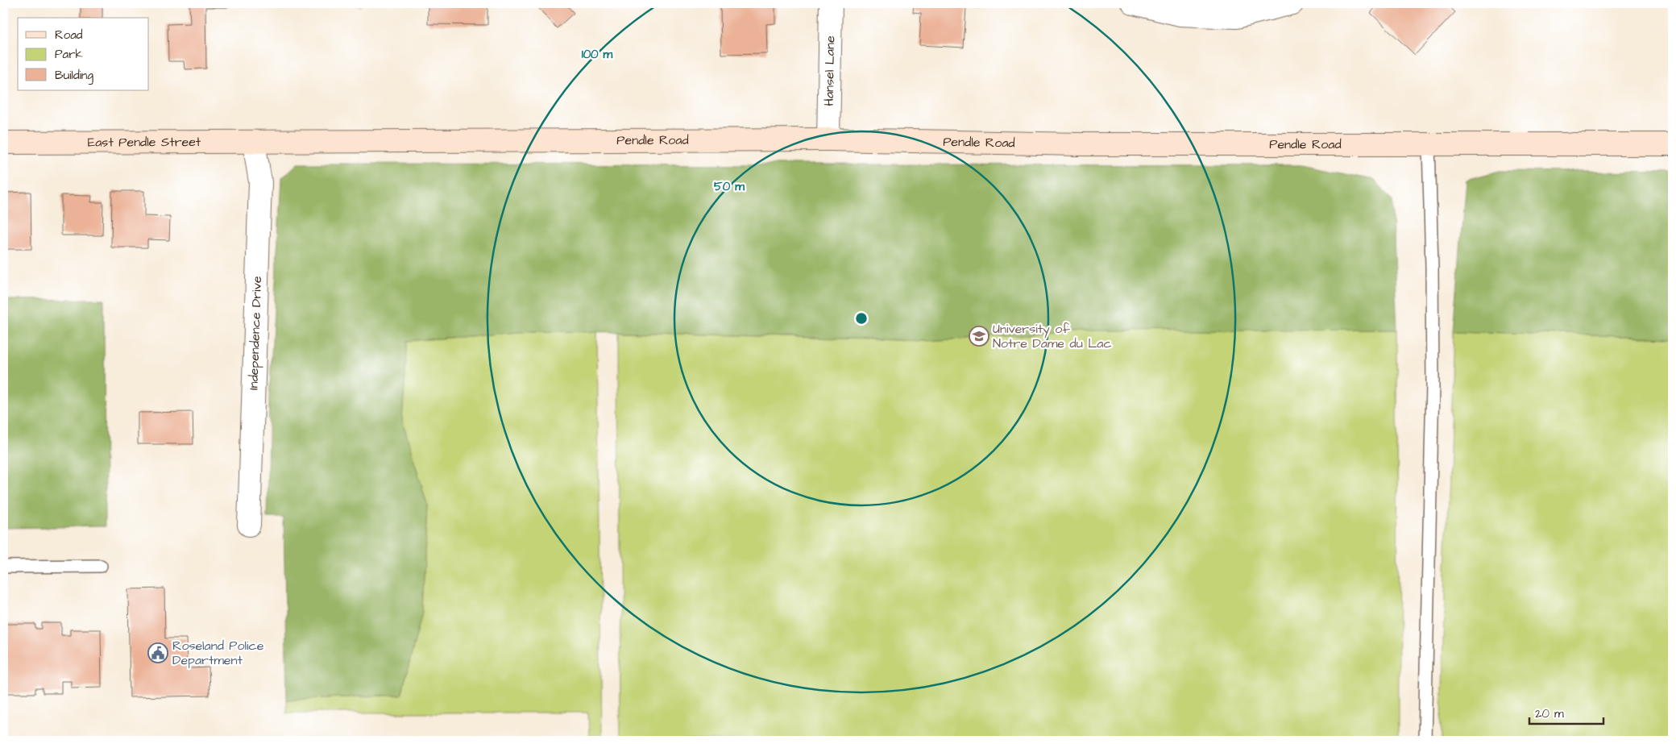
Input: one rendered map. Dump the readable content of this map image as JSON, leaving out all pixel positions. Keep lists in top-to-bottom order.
{
  "streets": {
    "street": [
      "Hansel Lane",
      "Pendle Road",
      "East Pendle Street",
      "Independence Drive"
    ]
  },
  "crossings": [
    ["Hansel Lane", "Pendle Road"],
    ["Pendle Road", "East Pendle Street"],
    ["East Pendle Street", "Independence Drive"]
  ],
  "places": {
    "school or university": ["University of Notre Dame du Lac"],
    "public building": ["Roseland Police Department"]
  },
  "legend": ["Road", "Park", "Building"],
  "scale_bar": "20 m",
  "rings": ["100 m", "50 m"]
}
